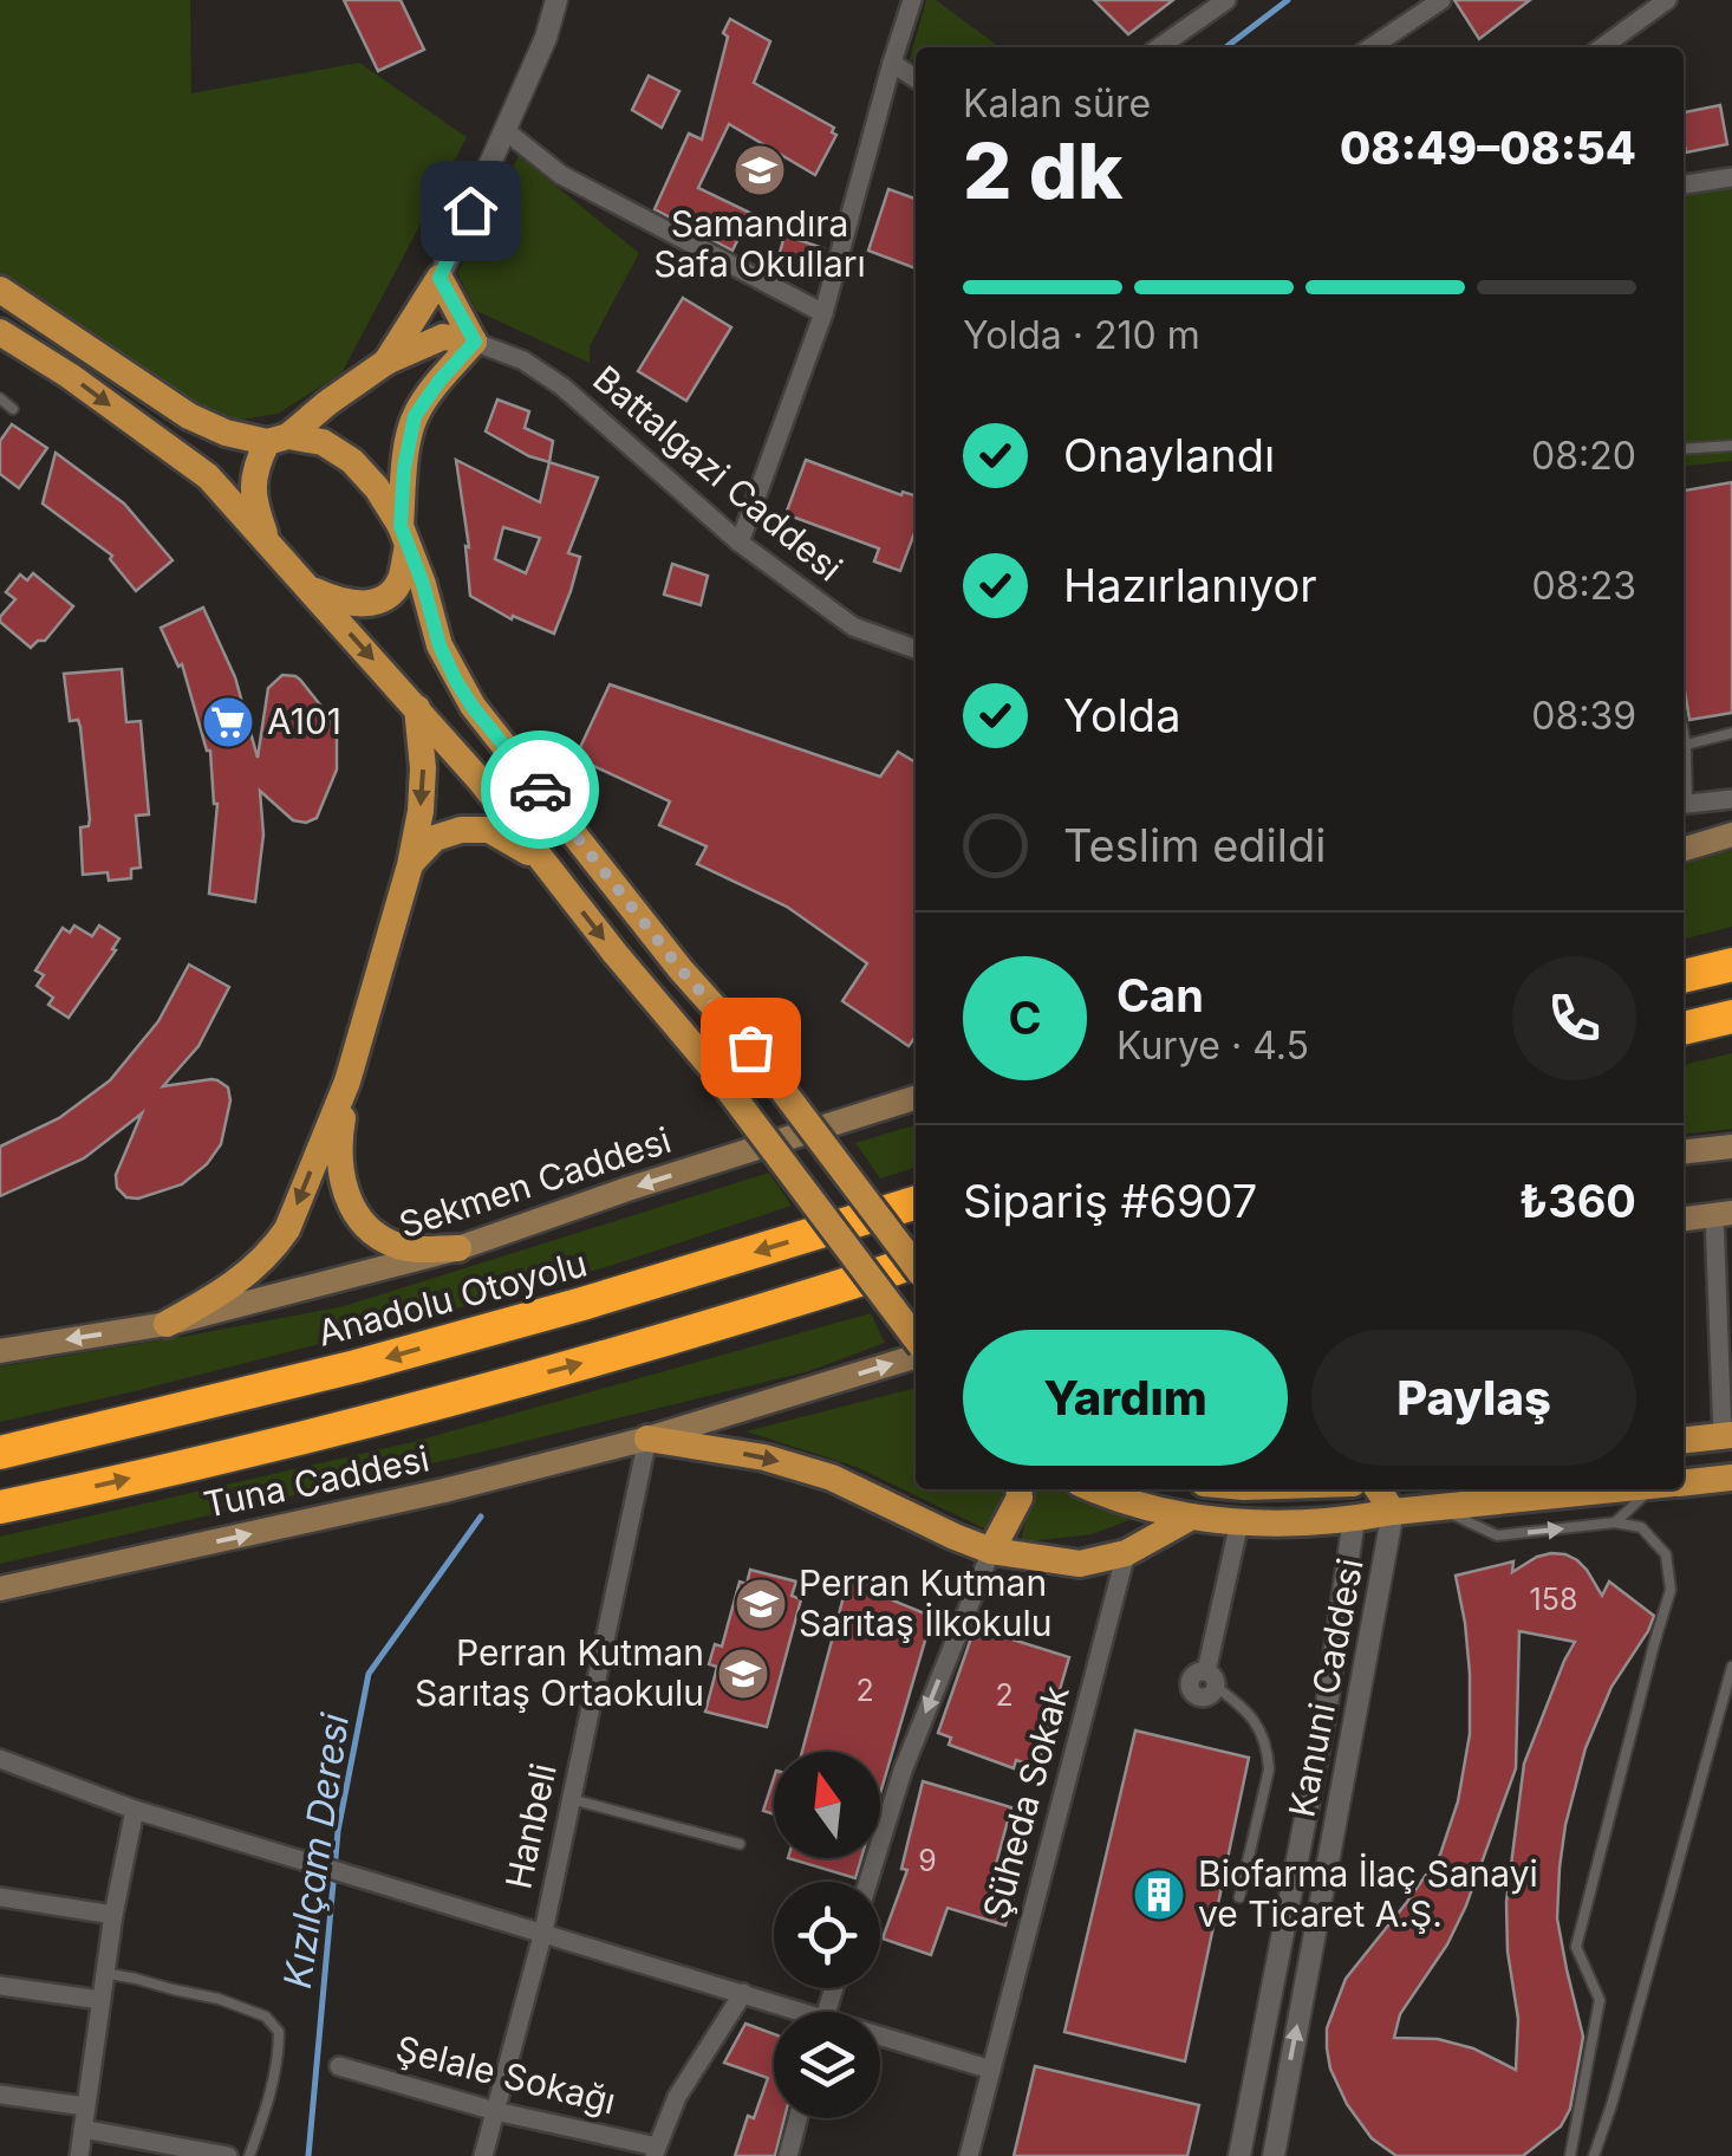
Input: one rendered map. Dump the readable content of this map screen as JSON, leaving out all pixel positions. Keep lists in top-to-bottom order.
{
  "streets": {
    "highway": ["Anadolu Otoyolu"],
    "main road": ["Sekmen Caddesi", "Tuna Caddesi"],
    "street": [
      "Battalgazi Caddesi",
      "Kanuni Caddesi",
      "Şüheda Sokak",
      "Hanbeli",
      "Şelale Sokağı"
    ]
  },
  "crossings": [
    ["Tuna Caddesi", "Hanbeli"],
    ["Hanbeli", "Şelale Sokağı"]
  ],
  "one_way": ["Sekmen Caddesi", "Tuna Caddesi"],
  "water": ["Kızılçam Deresi"],
  "places": {
    "school or university": ["Samandıra Safa Okulları", "Perran Kutman Sarıtaş İlkokulu", "Perran Kutman Sarıtaş Ortaokulu"],
    "supermarket": ["A101"],
    "building": ["Biofarma İlaç Sanayi ve Ticaret A.Ş."]
  },
  "house_numbers": [
    "158",
    "2",
    "2",
    "9"
  ],
  "north": "top",
  "page": {
    "heading": ["2 dk", "Kalan süre", "08:49–08:54"],
    "panel": [
      "Can",
      "Kurye · 4.5",
      "Sipariş #6907",
      "₺360"
    ],
    "bar": "Yolda · 210 m",
    "list": [
      ["Onaylandı", "08:20"],
      ["Hazırlanıyor", "08:23"],
      ["Yolda", "08:39"],
      "Teslim edildi"
    ],
    "round": "C",
    "buttons": ["Yardım", "Paylaş"]
  }
}
